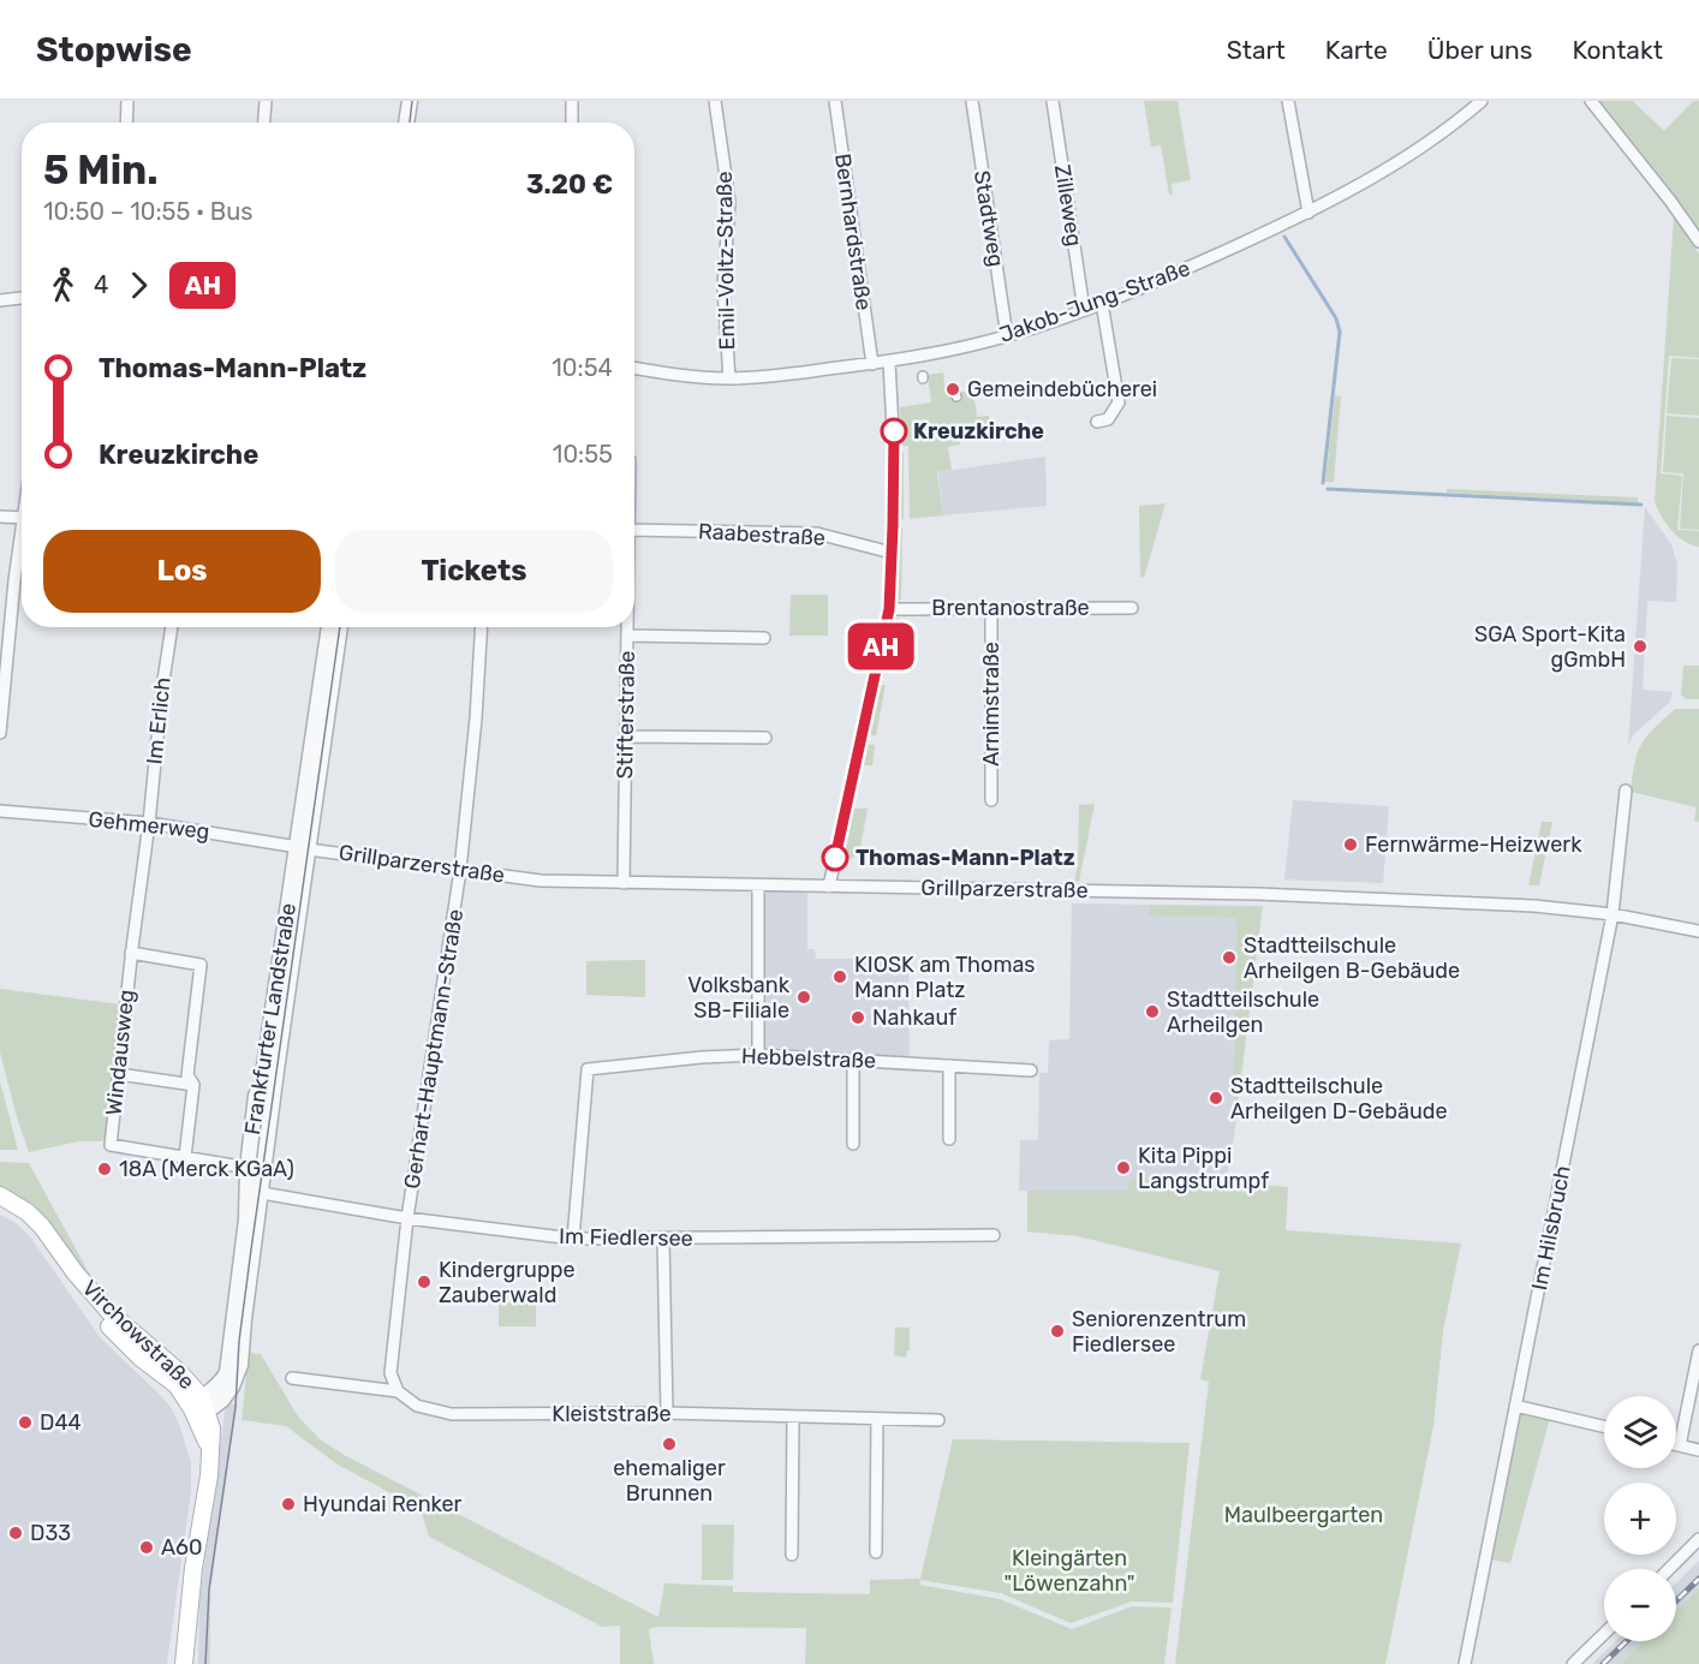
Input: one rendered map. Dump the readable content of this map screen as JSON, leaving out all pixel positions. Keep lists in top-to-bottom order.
{
  "streets": {
    "main road": ["Virchowstraße"],
    "street": [
      "Zilleweg",
      "Stadtweg",
      "Bernhardstraße",
      "Emil-Voltz-Straße",
      "Jakob-Jung-Straße",
      "Raabestraße",
      "Brentanostraße",
      "Arnimstraße",
      "Stifterstraße",
      "Im Erlich",
      "Gehmerweg",
      "Grillparzerstraße",
      "Frankfurter Landstraße",
      "Gerhart-Hauptmann-Straße",
      "Windausweg",
      "Hebbelstraße",
      "Im Hilsbruch",
      "Im Fiedlersee",
      "Kleiststraße"
    ]
  },
  "crossings": [
    ["Zilleweg", "Jakob-Jung-Straße"],
    ["Stadtweg", "Jakob-Jung-Straße"],
    ["Bernhardstraße", "Jakob-Jung-Straße"],
    ["Emil-Voltz-Straße", "Jakob-Jung-Straße"],
    ["Brentanostraße", "Arnimstraße"],
    ["Stifterstraße", "Grillparzerstraße"],
    ["Im Erlich", "Gehmerweg"],
    ["Im Erlich", "Windausweg"],
    ["Gehmerweg", "Grillparzerstraße"],
    ["Gehmerweg", "Frankfurter Landstraße"],
    ["Gehmerweg", "Windausweg"],
    ["Grillparzerstraße", "Frankfurter Landstraße"],
    ["Grillparzerstraße", "Gerhart-Hauptmann-Straße"],
    ["Grillparzerstraße", "Im Hilsbruch"],
    ["Frankfurter Landstraße", "Windausweg"],
    ["Frankfurter Landstraße", "Im Fiedlersee"],
    ["Frankfurter Landstraße", "Virchowstraße"],
    ["Gerhart-Hauptmann-Straße", "Im Fiedlersee"],
    ["Gerhart-Hauptmann-Straße", "Kleiststraße"],
    ["Hebbelstraße", "Im Fiedlersee"]
  ],
  "parks": ["Maulbeergarten", "Kleingärten \"Löwenzahn\""],
  "places": [
    "Gemeindebücherei",
    "Kreuzkirche",
    "SGA Sport-Kita gGmbH",
    "Fernwärme-Heizwerk",
    "Thomas-Mann-Platz",
    "Stadtteilschule Arheilgen B-Gebäude",
    "KIOSK am Thomas Mann Platz",
    "Volksbank SB-Filiale",
    "Stadtteilschule Arheilgen",
    "Nahkauf",
    "Stadtteilschule Arheilgen D-Gebäude",
    "Kita Pippi Langstrumpf",
    "18A (Merck KGaA)",
    "Kindergruppe Zauberwald",
    "Seniorenzentrum Fiedlersee",
    "D44",
    "ehemaliger Brunnen",
    "Hyundai Renker",
    "D33",
    "A60"
  ],
  "lines": ["bus line AH"],
  "page": {
    "header": "Stopwise",
    "nav": [
      "Start",
      "Karte",
      "Über uns",
      "Kontakt"
    ],
    "on_map": "AH",
    "heading": ["5 Min.", "10:50 – 10:55 · Bus", "3.20 €"],
    "legs": ["4", "AH"],
    "list": [
      {
        "name": "Thomas-Mann-Platz",
        "value": "10:54"
      },
      {
        "name": "Kreuzkirche",
        "value": "10:55"
      }
    ],
    "buttons": ["Los", "Tickets"],
    "map_buttons": ["+", "−"]
  }
}
